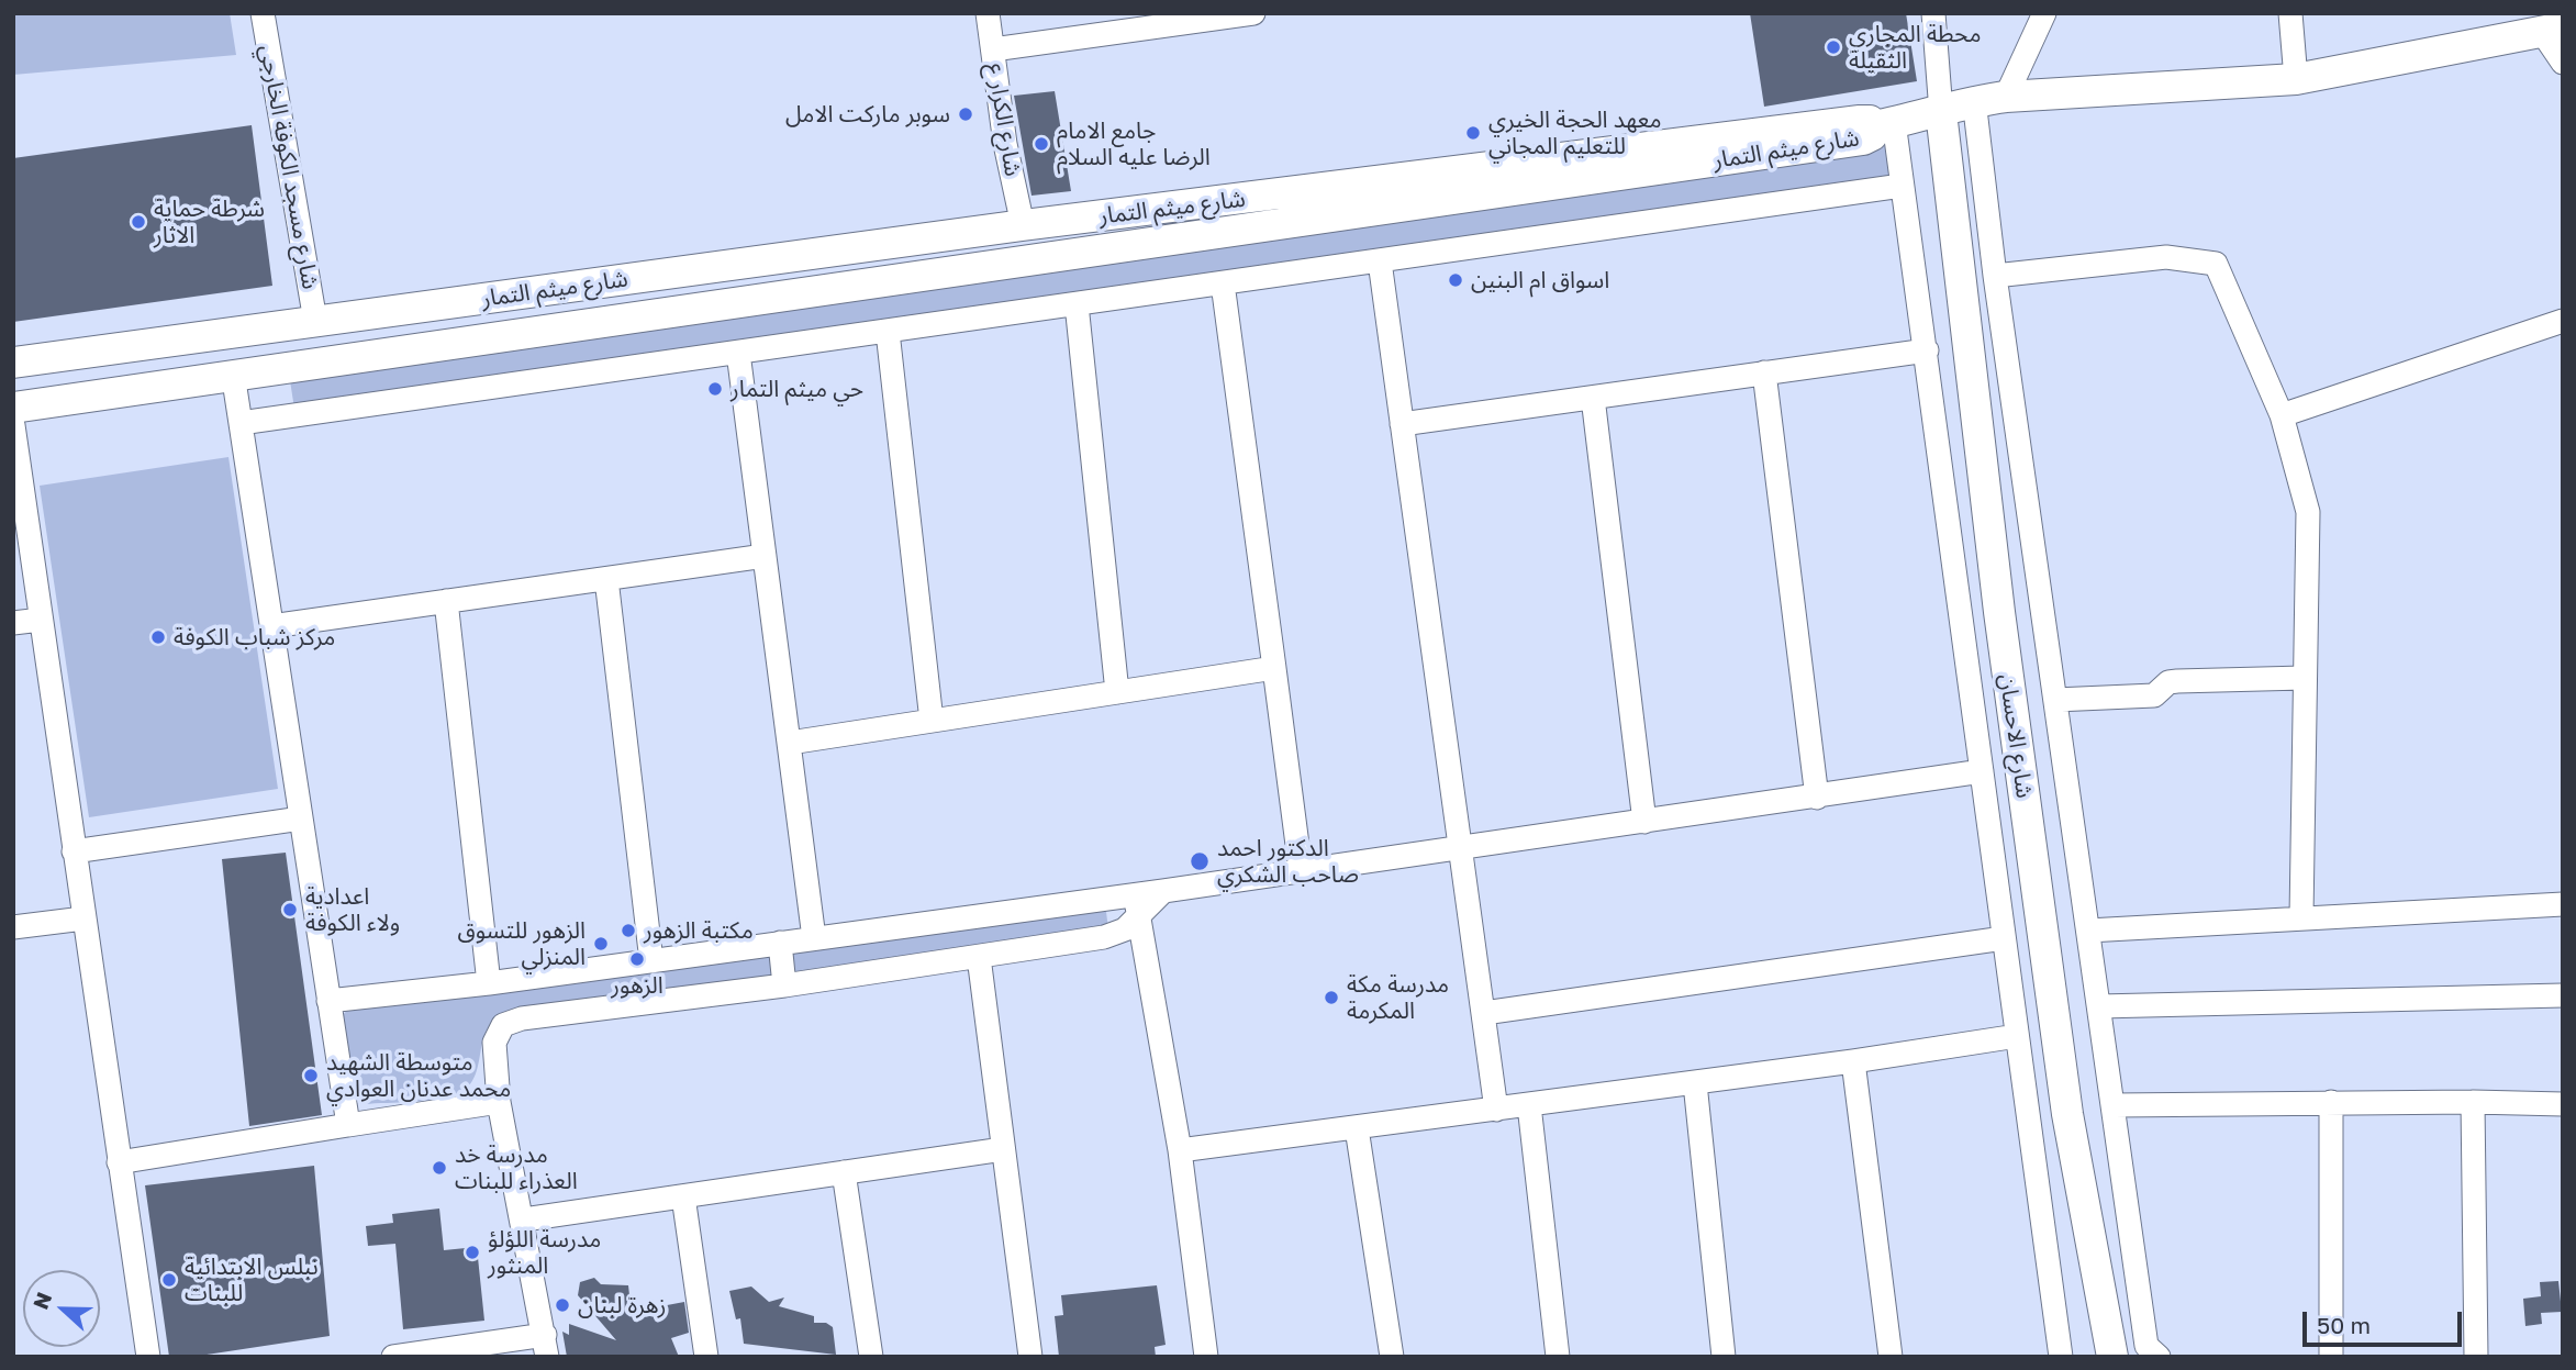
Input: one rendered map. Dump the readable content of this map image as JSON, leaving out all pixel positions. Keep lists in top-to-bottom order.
{
  "streets": {
    "street": [
      "شارع الكرار ع",
      "شارع ميثم التمار",
      "شارع مسجد الكوفة الخارجي",
      "شارع الاحسان"
    ]
  },
  "crossings": [
    ["شارع الكرار ع", "شارع ميثم التمار"],
    ["شارع ميثم التمار", "شارع مسجد الكوفة الخارجي"]
  ],
  "places": [
    "محطة المجاري الثقيلة",
    "سوبر ماركت الامل",
    "معهد الحجة الخيري للتعليم المجاني",
    "جامع الامام الرضا عليه السلام",
    "شرطة حماية الاثار",
    "اسواق ام البنين",
    "حي ميثم التمار",
    "مركز شباب الكوفة",
    "الدكتور احمد صاحب الشكري",
    "اعدادية ولاء الكوفة",
    "مكتبة الزهور",
    "الزهور للتسوق المنزلي",
    "الزهور",
    "مدرسة مكة المكرمة",
    "متوسطة الشهيد محمد عدنان العوادي",
    "مدرسة خد العذراء للبنات",
    "مدرسة اللؤلؤ المنثور",
    "نبلس الابتدائية للبنات",
    "زهرة لبنان"
  ],
  "scale_bar": "50 m",
  "north": "left"
}
